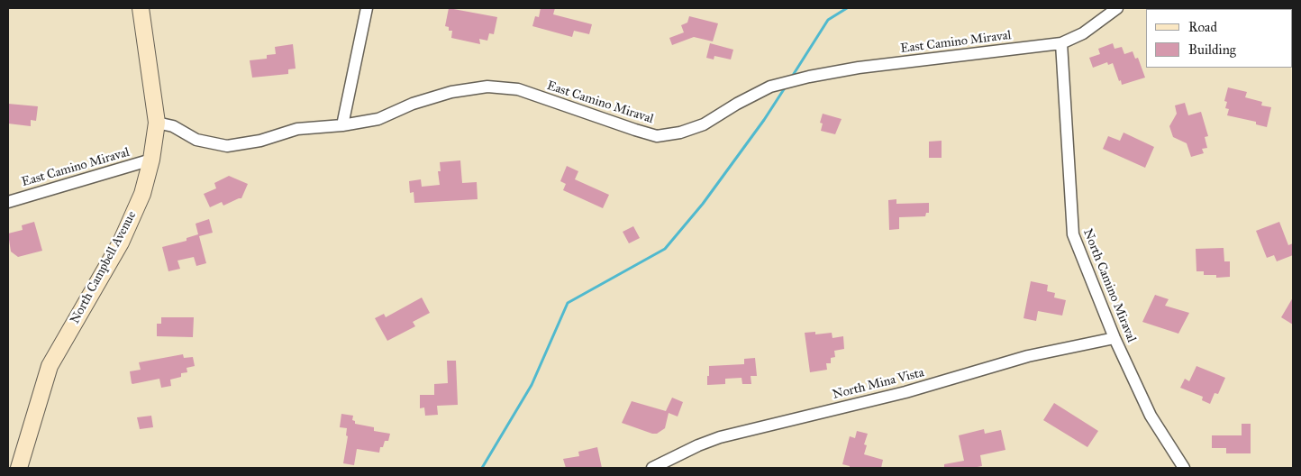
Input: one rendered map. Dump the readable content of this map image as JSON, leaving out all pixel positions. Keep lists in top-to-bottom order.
{
  "streets": {
    "main road": ["North Campbell Avenue"],
    "street": ["East Camino Miraval", "North Camino Miraval", "North Mina Vista"]
  },
  "crossings": [
    ["East Camino Miraval", "North Campbell Avenue"],
    ["East Camino Miraval", "North Camino Miraval"],
    ["North Camino Miraval", "North Mina Vista"]
  ],
  "legend": ["Road", "Building"]
}
